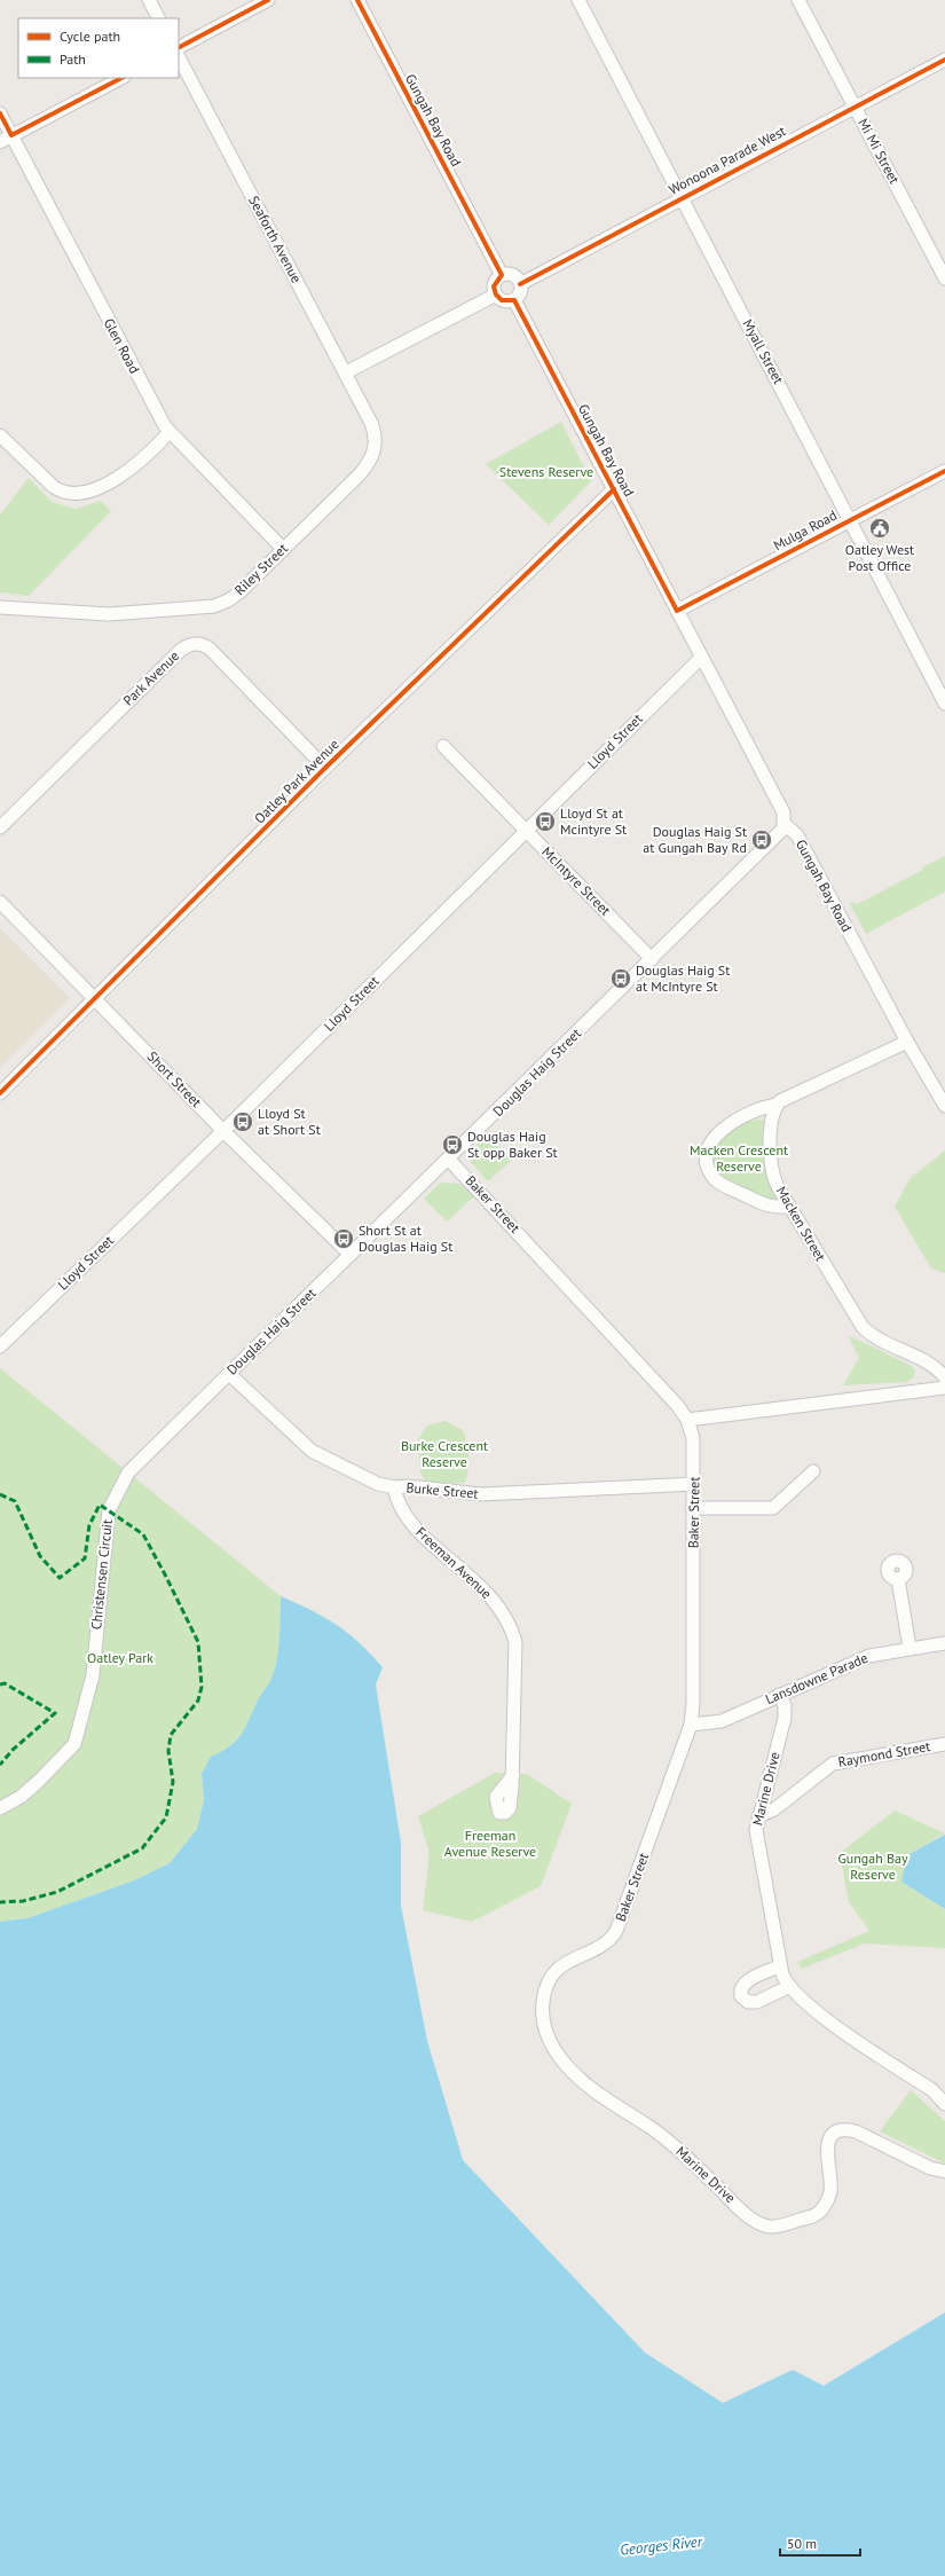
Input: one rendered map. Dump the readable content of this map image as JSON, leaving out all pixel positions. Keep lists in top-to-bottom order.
{
  "streets": {
    "street": [
      "Gungah Bay Road",
      "Mi Mi Street",
      "Wonoona Parade West",
      "Seaforth Avenue",
      "Glen Road",
      "Myall Street",
      "Mulga Road",
      "Riley Street",
      "Park Avenue",
      "Lloyd Street",
      "Oatley Park Avenue",
      "McIntyre Street",
      "Douglas Haig Street",
      "Short Street",
      "Baker Street",
      "Macken Street",
      "Burke Street",
      "Freeman Avenue",
      "Christensen Circuit",
      "Lansdowne Parade",
      "Raymond Street",
      "Marine Drive"
    ]
  },
  "crossings": [
    ["Gungah Bay Road", "Wonoona Parade West"],
    ["Gungah Bay Road", "Mulga Road"],
    ["Gungah Bay Road", "Lloyd Street"],
    ["Gungah Bay Road", "Oatley Park Avenue"],
    ["Gungah Bay Road", "Douglas Haig Street"],
    ["Mi Mi Street", "Wonoona Parade West"],
    ["Wonoona Parade West", "Myall Street"],
    ["Seaforth Avenue", "Riley Street"],
    ["Glen Road", "Riley Street"],
    ["Myall Street", "Mulga Road"],
    ["Park Avenue", "Oatley Park Avenue"],
    ["Lloyd Street", "McIntyre Street"],
    ["Lloyd Street", "Short Street"],
    ["Oatley Park Avenue", "Short Street"],
    ["McIntyre Street", "Douglas Haig Street"],
    ["Douglas Haig Street", "Short Street"],
    ["Douglas Haig Street", "Baker Street"],
    ["Douglas Haig Street", "Burke Street"],
    ["Douglas Haig Street", "Christensen Circuit"],
    ["Baker Street", "Burke Street"],
    ["Baker Street", "Lansdowne Parade"],
    ["Baker Street", "Marine Drive"],
    ["Burke Street", "Freeman Avenue"],
    ["Lansdowne Parade", "Marine Drive"],
    ["Raymond Street", "Marine Drive"]
  ],
  "water": ["Georges River"],
  "parks": [
    "Stevens Reserve",
    "Macken Crescent Reserve",
    "Burke Crescent Reserve",
    "Oatley Park",
    "Freeman Avenue Reserve",
    "Gungah Bay Reserve"
  ],
  "places": {
    "public building": ["Oatley West Post Office"],
    "bus stop": [
      "Lloyd St at Mcintyre St",
      "Douglas Haig St at Gungah Bay Rd",
      "Douglas Haig St at McIntyre St",
      "Lloyd St at Short St",
      "Douglas Haig St opp Baker St",
      "Short St at Douglas Haig St"
    ]
  },
  "legend": ["Cycle path", "Path"],
  "scale_bar": "50 m"
}
